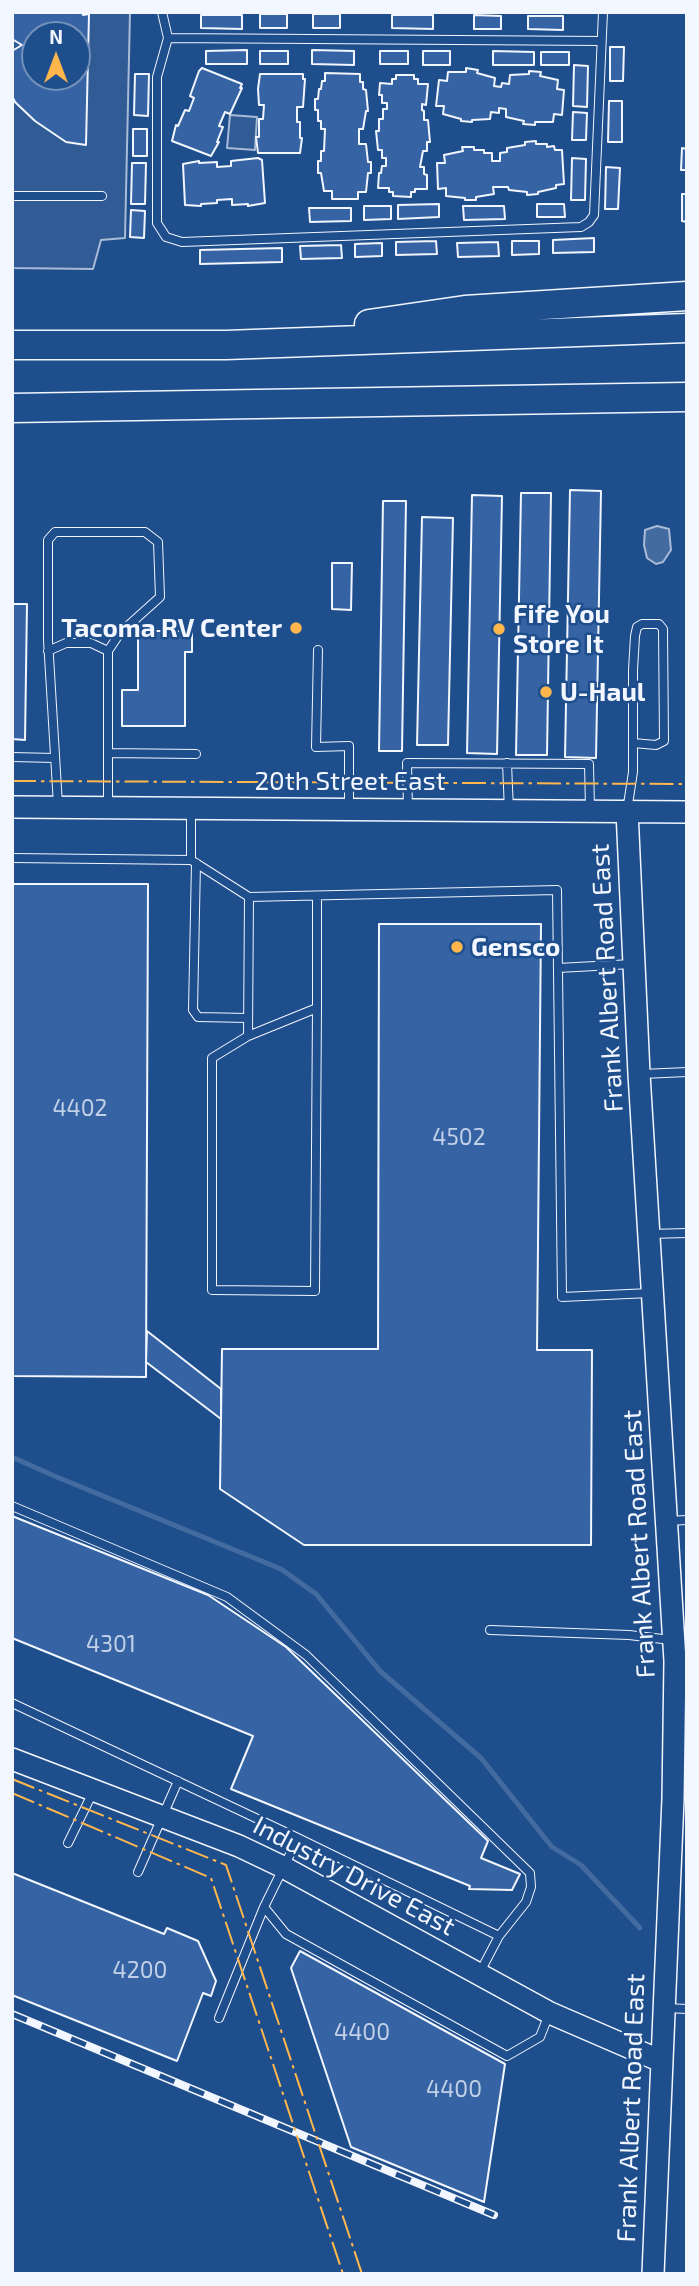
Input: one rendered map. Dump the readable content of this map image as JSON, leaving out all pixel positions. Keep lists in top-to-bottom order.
{
  "streets": {
    "street": ["20th Street East", "Frank Albert Road East", "Industry Drive East"]
  },
  "crossings": [
    ["20th Street East", "Frank Albert Road East"],
    ["Frank Albert Road East", "Industry Drive East"]
  ],
  "places": [
    "Tacoma RV Center",
    "Fife You Store It",
    "U-Haul",
    "Gensco"
  ],
  "house_numbers": [
    "4402",
    "4502",
    "4301",
    "4200",
    "4400",
    "4400"
  ],
  "north": "top"
}
